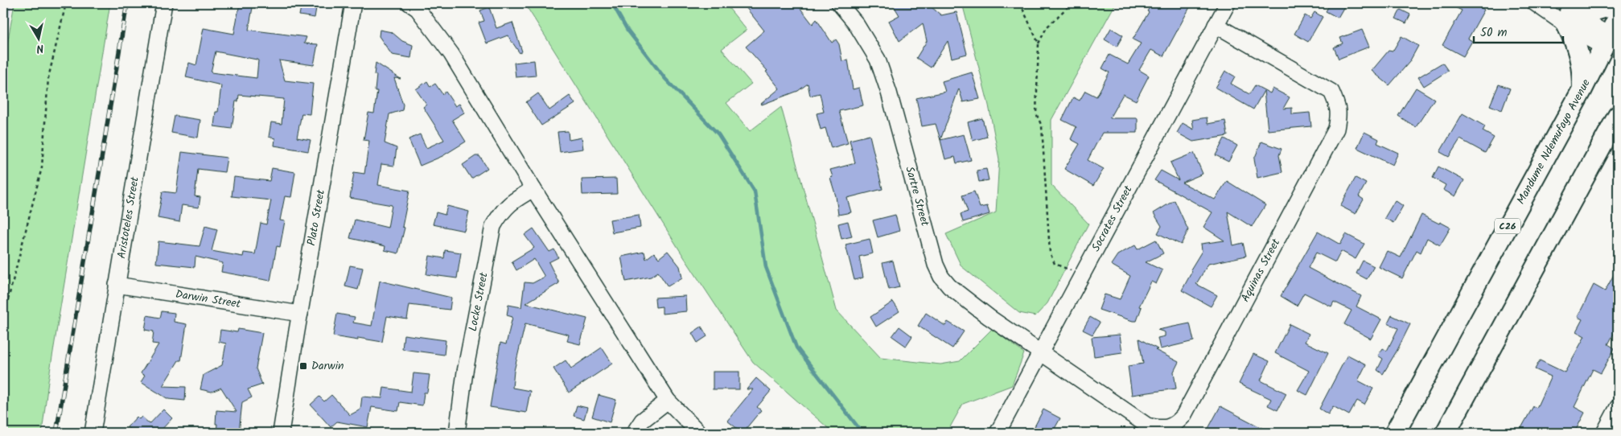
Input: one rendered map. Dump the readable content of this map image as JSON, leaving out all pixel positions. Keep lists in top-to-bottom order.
{
  "streets": {
    "main road": ["Mandume Ndemufayo Avenue", "C26"],
    "street": [
      "Sartre Street",
      "Aristoteles Street",
      "Plato Street",
      "Socrates Street",
      "Aquinas Street",
      "Darwin Street",
      "Locke Street"
    ]
  },
  "crossings": [
    ["Sartre Street", "Socrates Street"],
    ["Sartre Street", "Aquinas Street"],
    ["Aristoteles Street", "Darwin Street"],
    ["Plato Street", "Darwin Street"],
    ["Socrates Street", "Aquinas Street"]
  ],
  "places": {
    "transit": ["Darwin"]
  },
  "scale_bar": "50 m",
  "north": "bottom"
}
